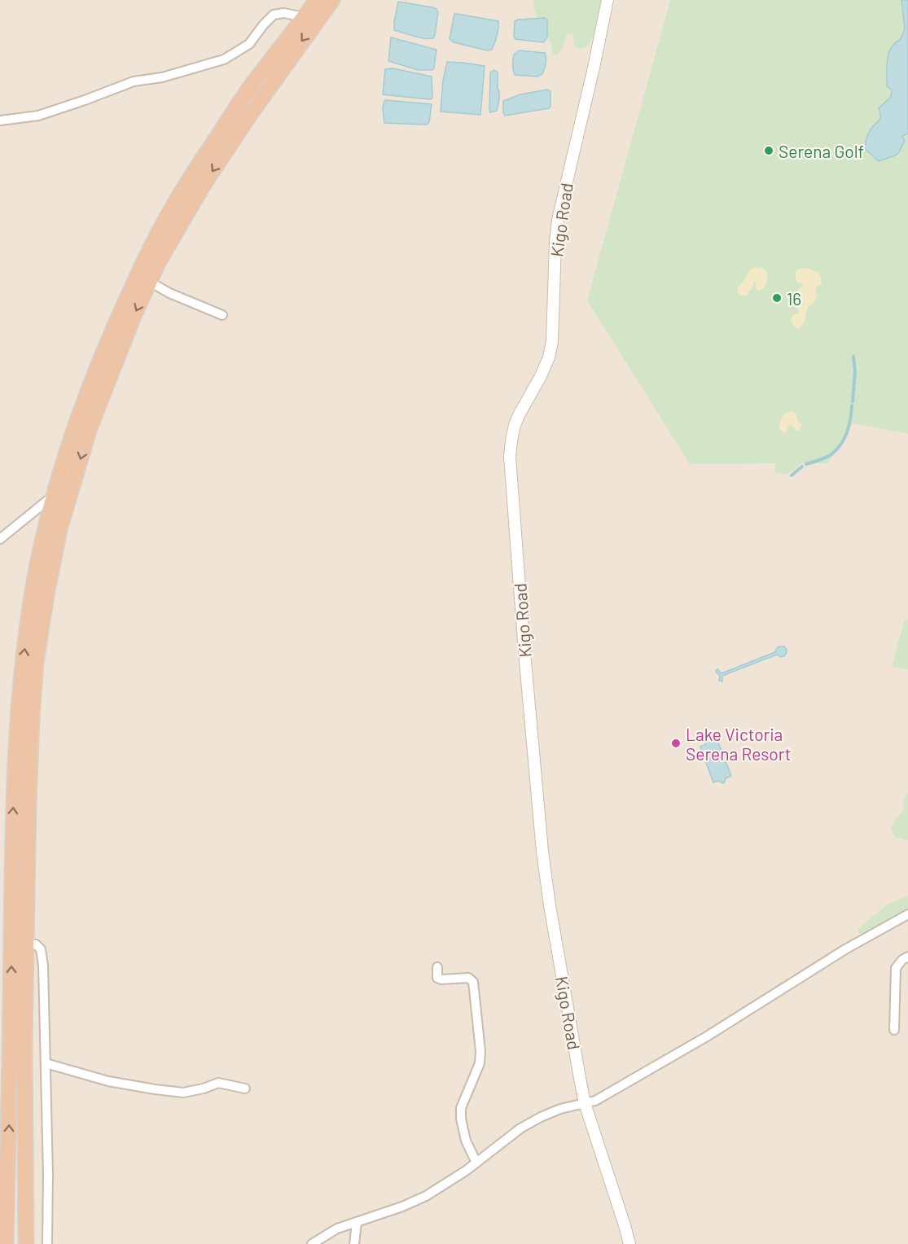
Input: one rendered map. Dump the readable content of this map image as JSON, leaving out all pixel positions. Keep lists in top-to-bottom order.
{
  "streets": {
    "street": ["Kigo Road"]
  },
  "places": ["Serena Golf", "16", "Lake Victoria Serena Resort"]
}
